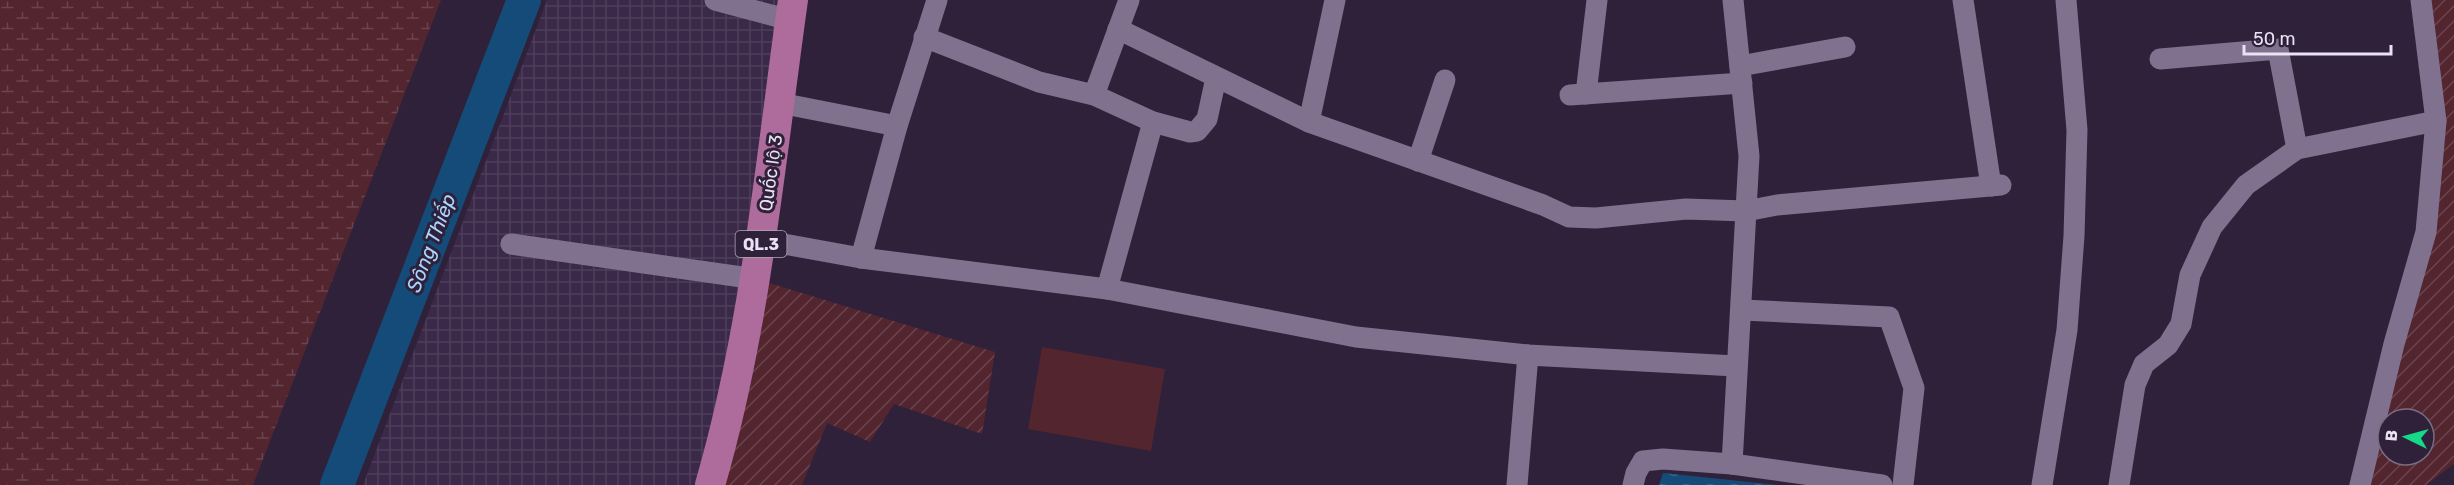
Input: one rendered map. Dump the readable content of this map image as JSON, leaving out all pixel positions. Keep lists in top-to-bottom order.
{
  "streets": {
    "highway": ["Quốc lộ 3", "QL.3"]
  },
  "water": ["Sông Thiếp"],
  "scale_bar": "50 m",
  "north": "left"
}
